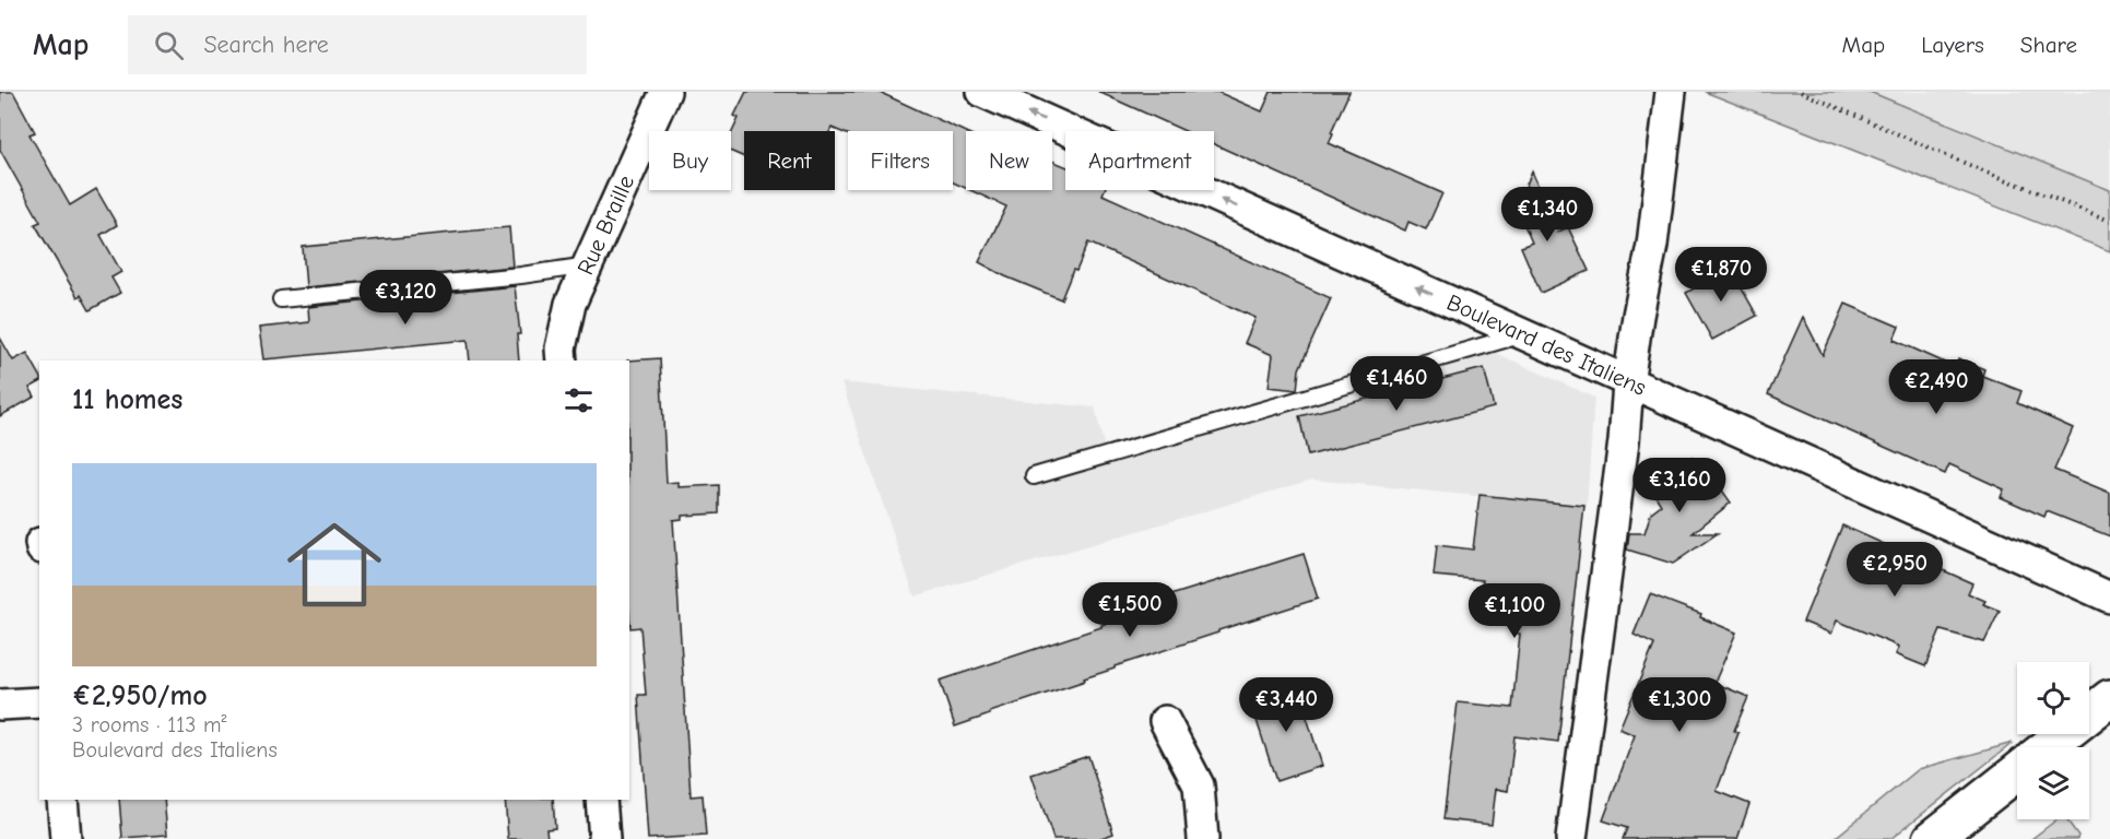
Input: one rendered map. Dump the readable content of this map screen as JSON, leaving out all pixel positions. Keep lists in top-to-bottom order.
{
  "streets": {
    "street": ["Rue Braille", "Boulevard des Italiens"]
  },
  "one_way": ["Boulevard des Italiens"],
  "page": {
    "header": "Map",
    "search": "Search here",
    "nav": ["Map", "Layers", "Share"],
    "chip": [
      "Buy",
      "Rent",
      "Filters",
      "New",
      "Apartment"
    ],
    "price": [
      "€1,340",
      "€1,870",
      "€3,120",
      "€1,460",
      "€2,490",
      "€3,160",
      "€2,950",
      "€1,500",
      "€1,100",
      "€3,440",
      "€1,300"
    ],
    "heading": "11 homes",
    "list": [
      {
        "name": "€2,950/mo",
        "note": "3 rooms · 113 m² · Boulevard des Italiens"
      }
    ]
  }
}
